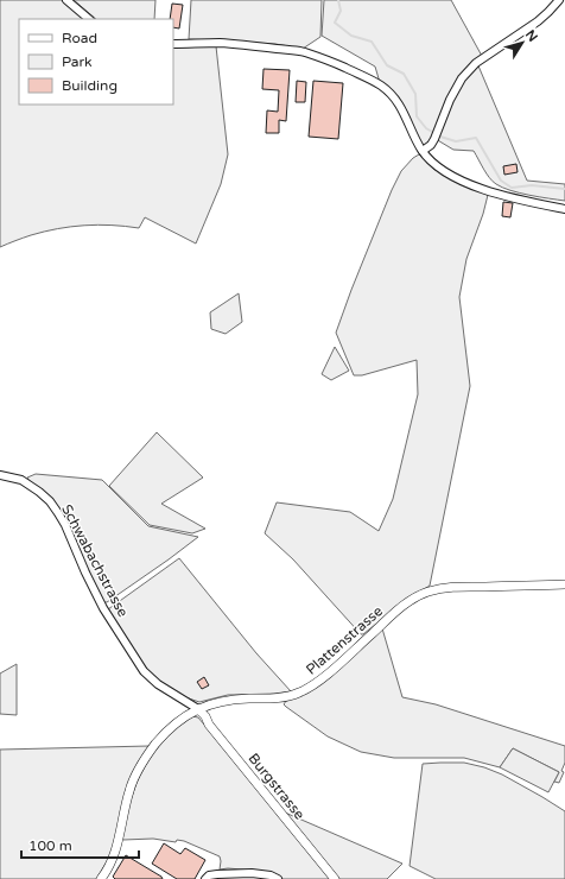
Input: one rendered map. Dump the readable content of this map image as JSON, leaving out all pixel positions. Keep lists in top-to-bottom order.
{
  "streets": {
    "street": ["Schwabachstrasse", "Plattenstrasse", "Burgstrasse"]
  },
  "crossings": [
    ["Schwabachstrasse", "Plattenstrasse"],
    ["Schwabachstrasse", "Burgstrasse"],
    ["Plattenstrasse", "Burgstrasse"]
  ],
  "legend": ["Road", "Park", "Building"],
  "scale_bar": "100 m",
  "north": "top right"
}
